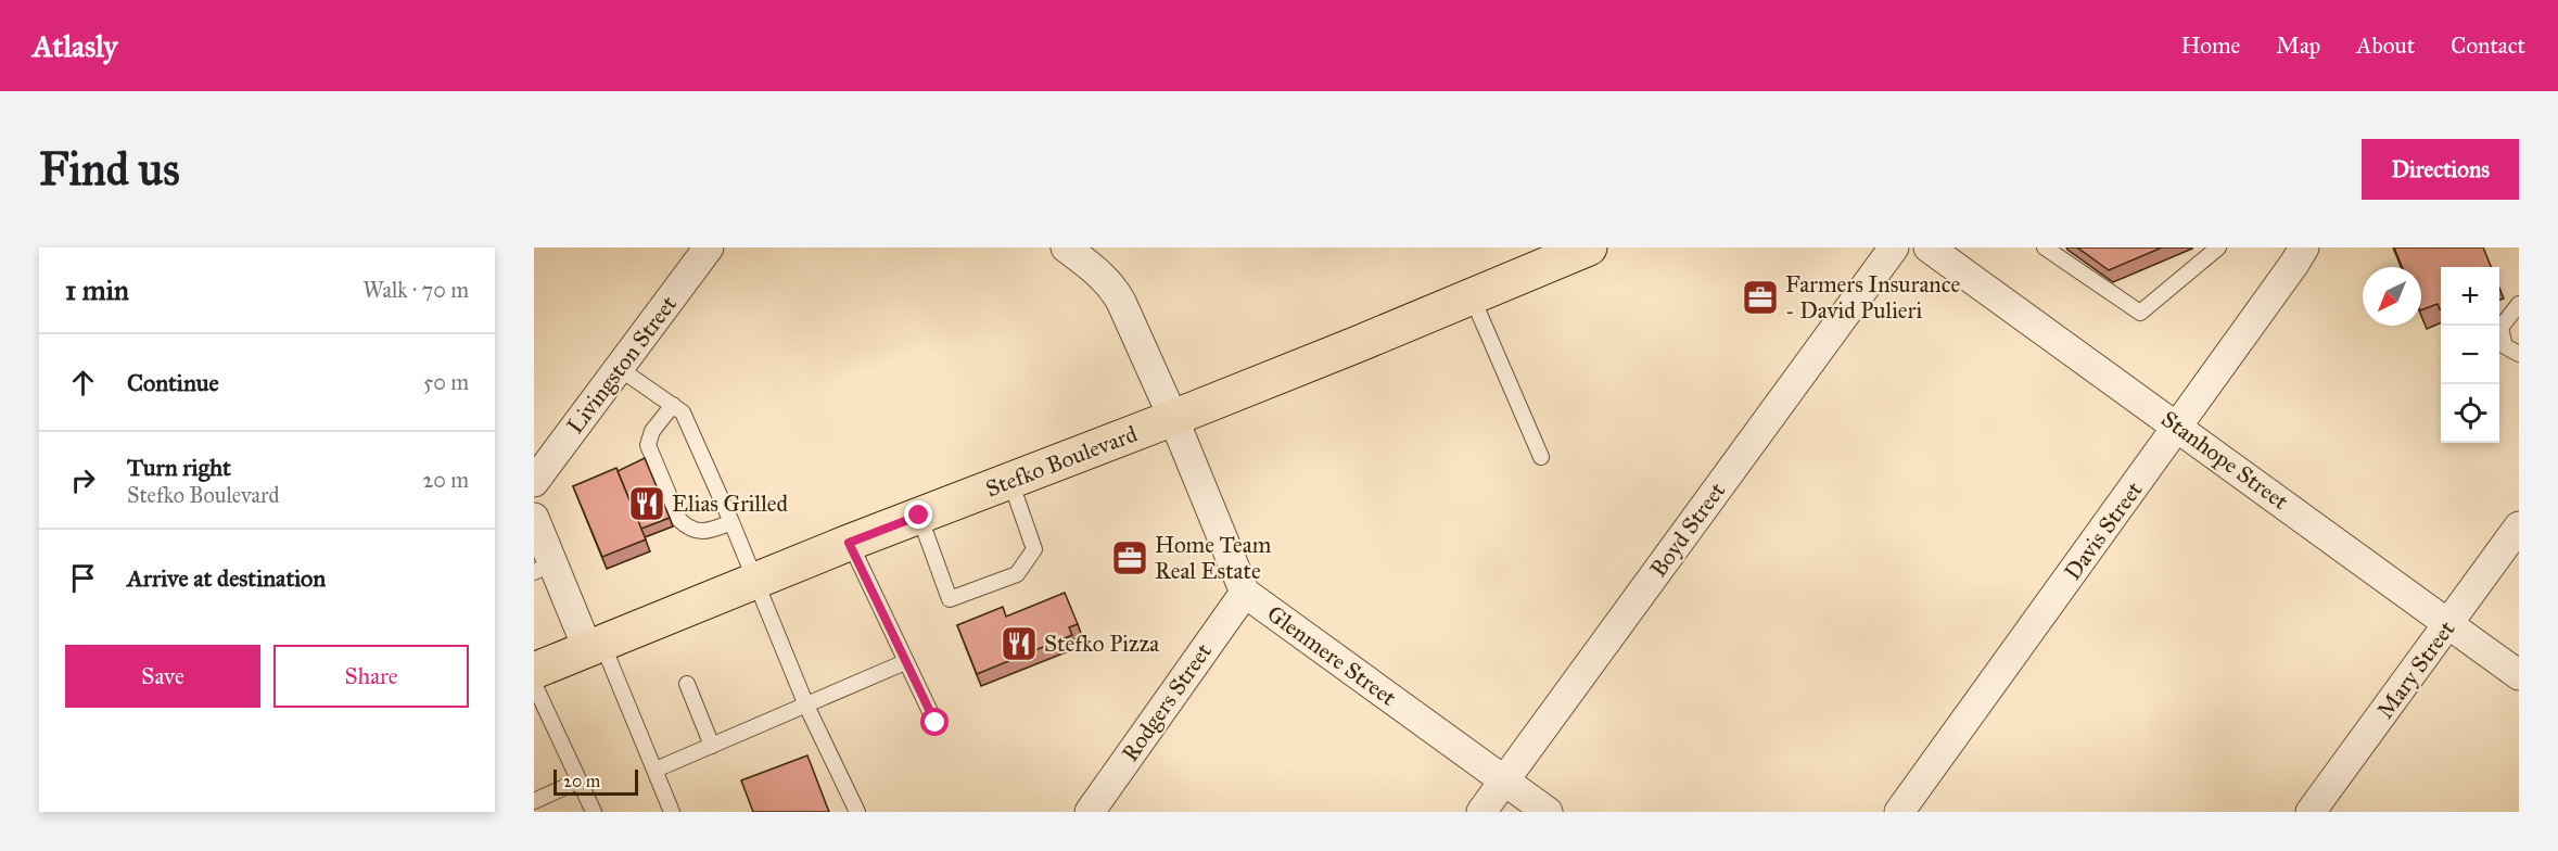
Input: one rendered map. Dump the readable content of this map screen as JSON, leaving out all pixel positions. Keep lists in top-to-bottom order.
{
  "streets": {
    "main road": ["Stefko Boulevard"],
    "street": [
      "Livingston Street",
      "Stanhope Street",
      "Boyd Street",
      "Davis Street",
      "Glenmere Street",
      "Mary Street",
      "Rodgers Street"
    ]
  },
  "crossings": [
    ["Stanhope Street", "Davis Street"],
    ["Stanhope Street", "Mary Street"],
    ["Stefko Boulevard", "Glenmere Street"],
    ["Boyd Street", "Glenmere Street"],
    ["Glenmere Street", "Rodgers Street"]
  ],
  "places": {
    "office": ["Farmers Insurance - David Pulieri", "Home Team Real Estate"],
    "restaurant": ["Elias Grilled", "Stefko Pizza"]
  },
  "scale_bar": "20 m",
  "north": "bottom left",
  "page": {
    "header": "Atlasly",
    "nav": [
      "Home",
      "Map",
      "About",
      "Contact"
    ],
    "buttons": [
      "Directions",
      ["Save", "Share"]
    ],
    "title": "Find us",
    "heading": ["1 min", "Walk · 70 m"],
    "map_buttons": ["+", "−"],
    "list": [
      ["Continue", "50 m"],
      ["Turn right", "Stefko Boulevard", "20 m"],
      "Arrive at destination"
    ],
    "scale": "20 m"
  }
}
